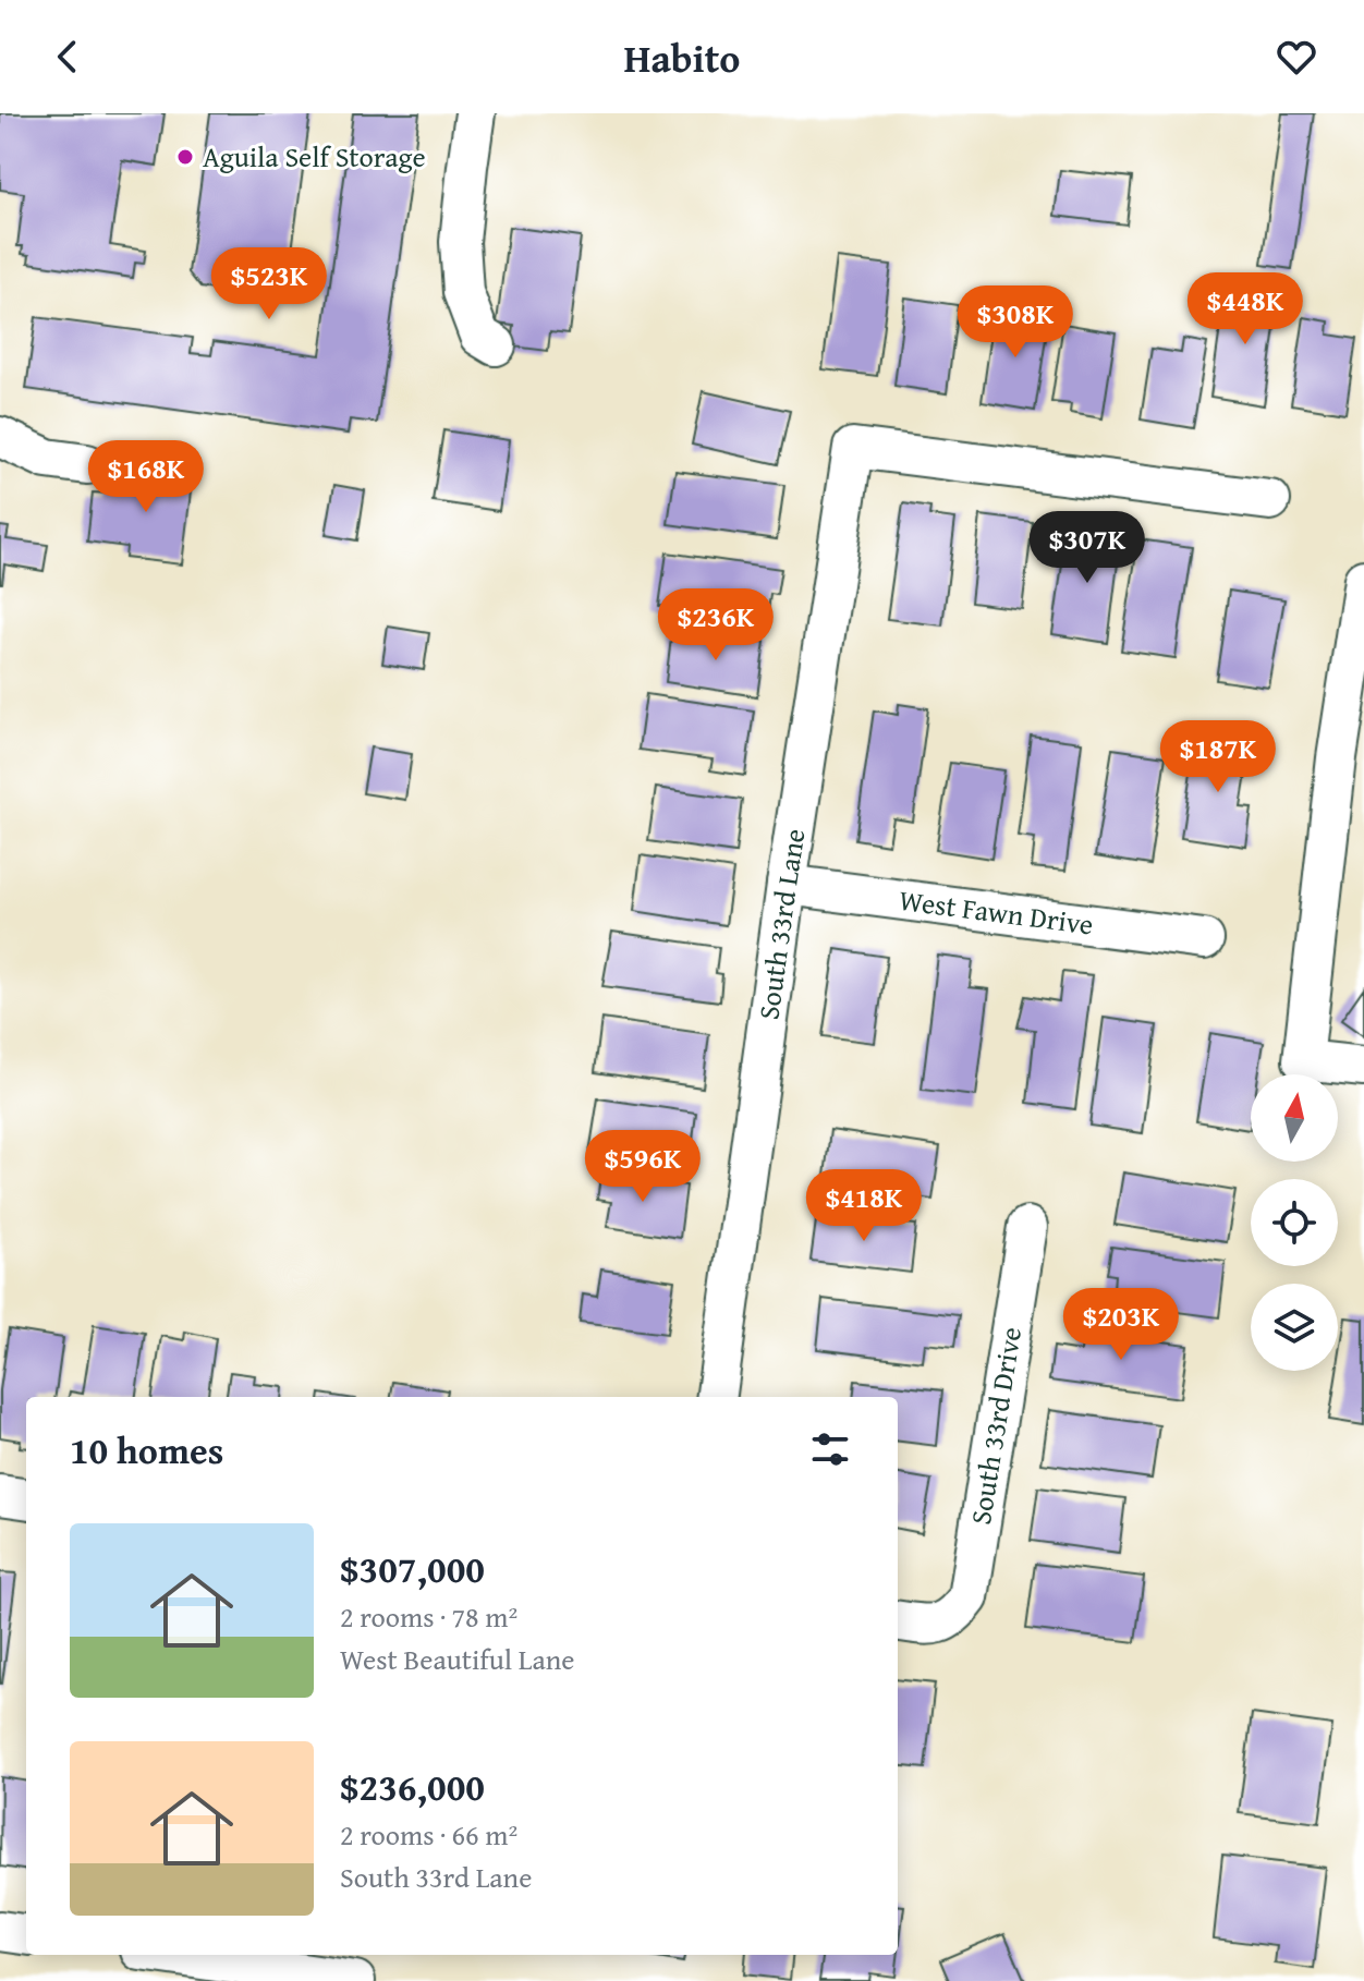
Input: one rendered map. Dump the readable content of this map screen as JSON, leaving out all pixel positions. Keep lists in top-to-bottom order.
{
  "streets": {
    "street": ["West Fawn Drive", "South 33rd Lane", "South 33rd Drive"]
  },
  "crossings": [
    ["West Fawn Drive", "South 33rd Lane"]
  ],
  "places": ["Aguila Self Storage"],
  "north": "top",
  "page": {
    "header": "Habito",
    "price": [
      "$523K",
      "$448K",
      "$308K",
      "$168K",
      "$307K",
      "$236K",
      "$187K",
      "$596K",
      "$418K",
      "$203K"
    ],
    "heading": "10 homes",
    "list": [
      {
        "name": "$307,000",
        "note": "2 rooms · 78 m² · West Beautiful Lane"
      },
      {
        "name": "$236,000",
        "note": "2 rooms · 66 m² · South 33rd Lane"
      }
    ]
  }
}
